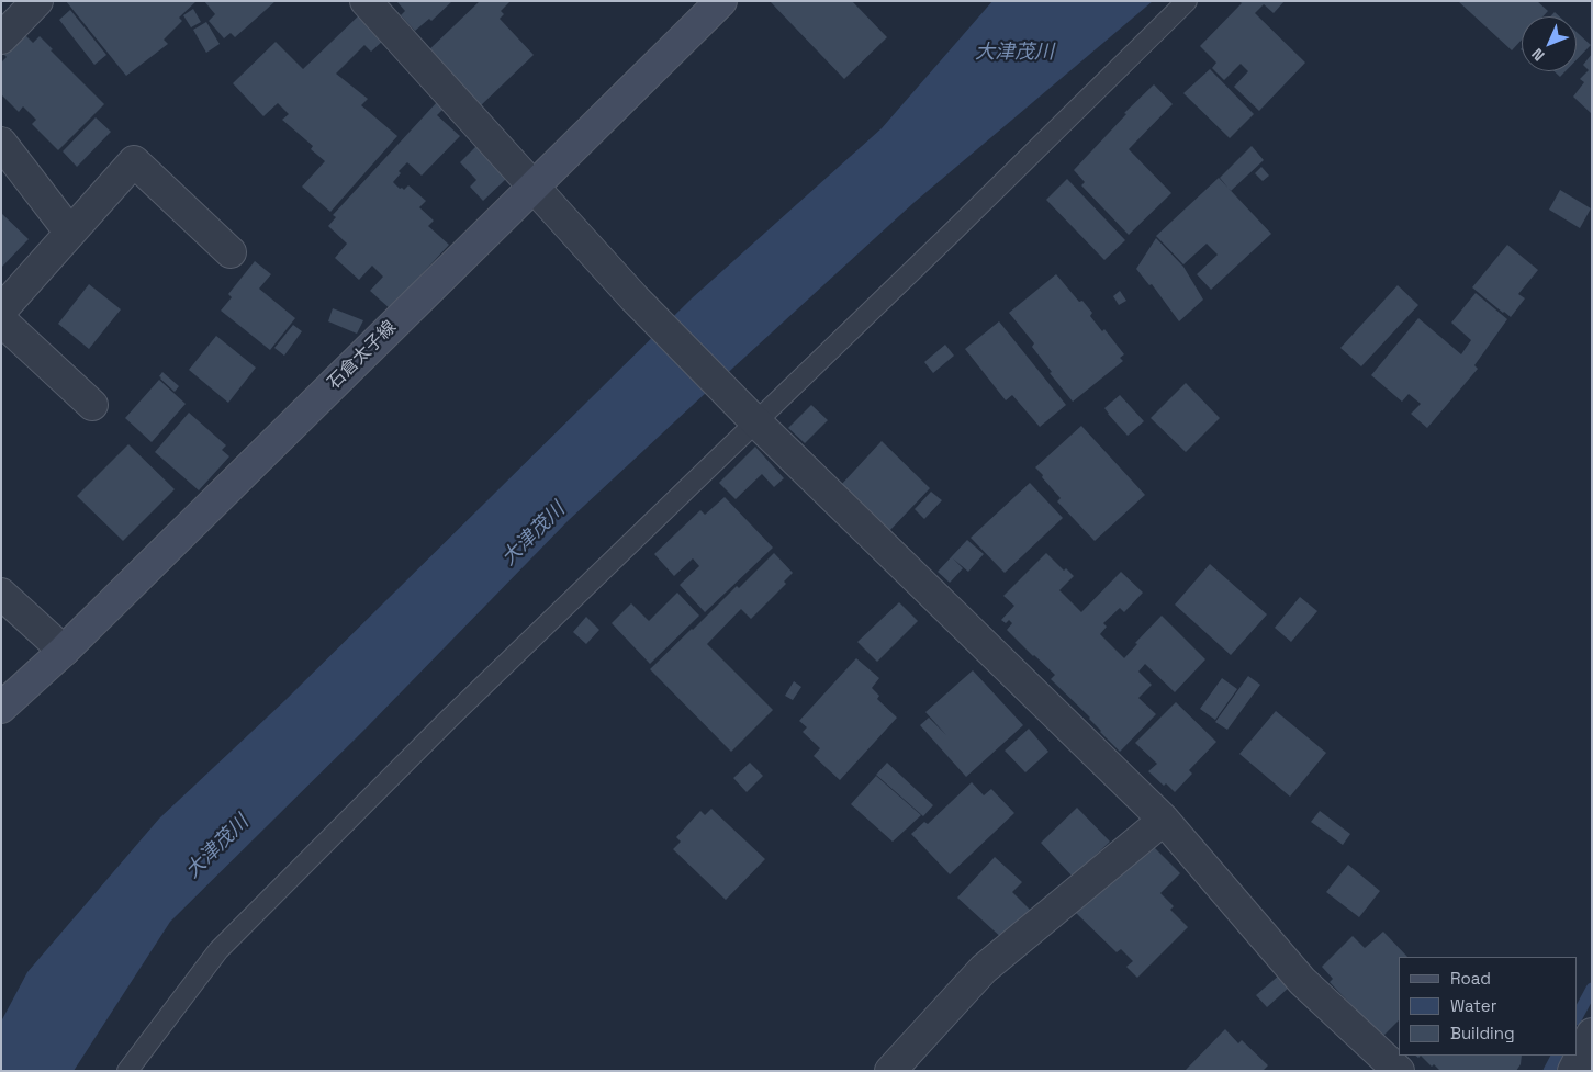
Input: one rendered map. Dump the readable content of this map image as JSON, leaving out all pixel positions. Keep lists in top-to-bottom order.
{
  "streets": {
    "main road": ["石倉太子線"]
  },
  "water": ["大津茂川"],
  "legend": ["Road", "Water", "Building"],
  "north": "bottom left"
}
